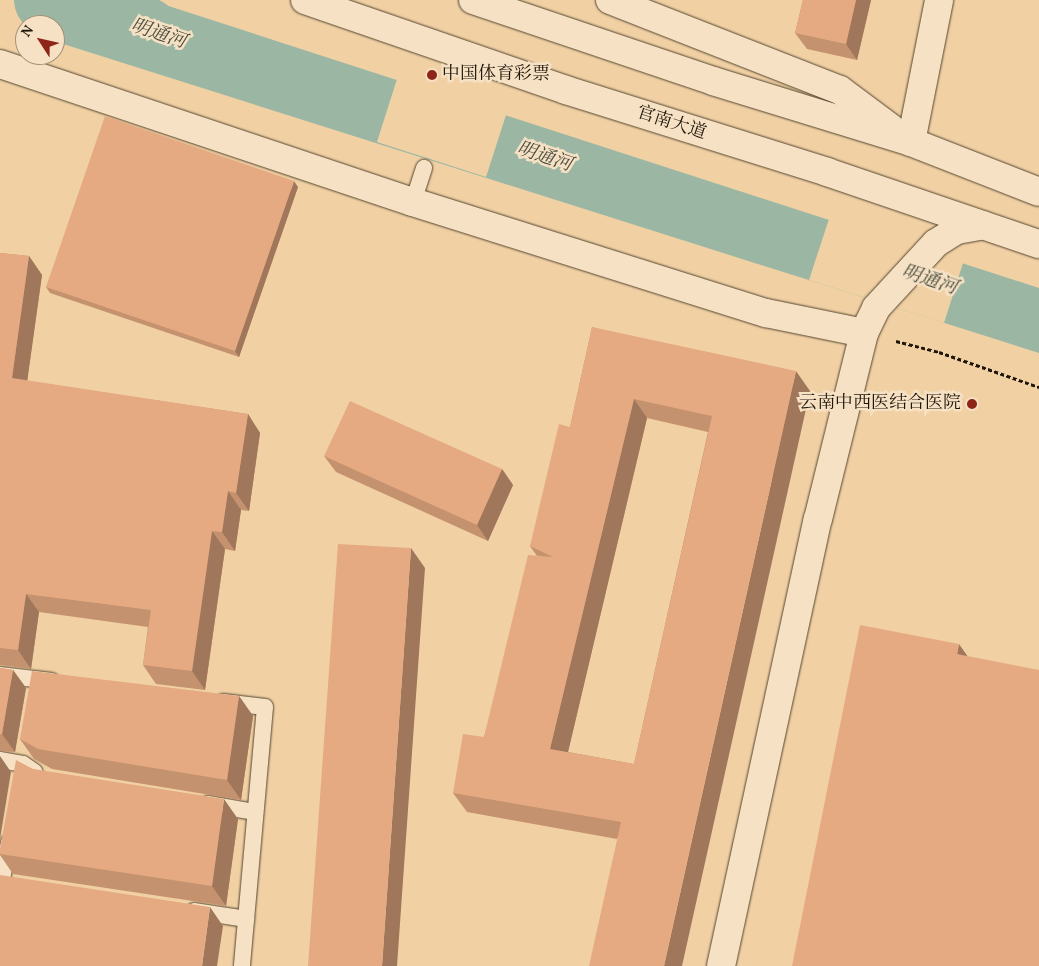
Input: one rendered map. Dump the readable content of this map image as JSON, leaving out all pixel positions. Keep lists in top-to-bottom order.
{
  "streets": {
    "street": ["官南大道"]
  },
  "water": ["明通河"],
  "places": ["中国体育彩票", "云南中西医结合医院"],
  "north": "top left"
}
